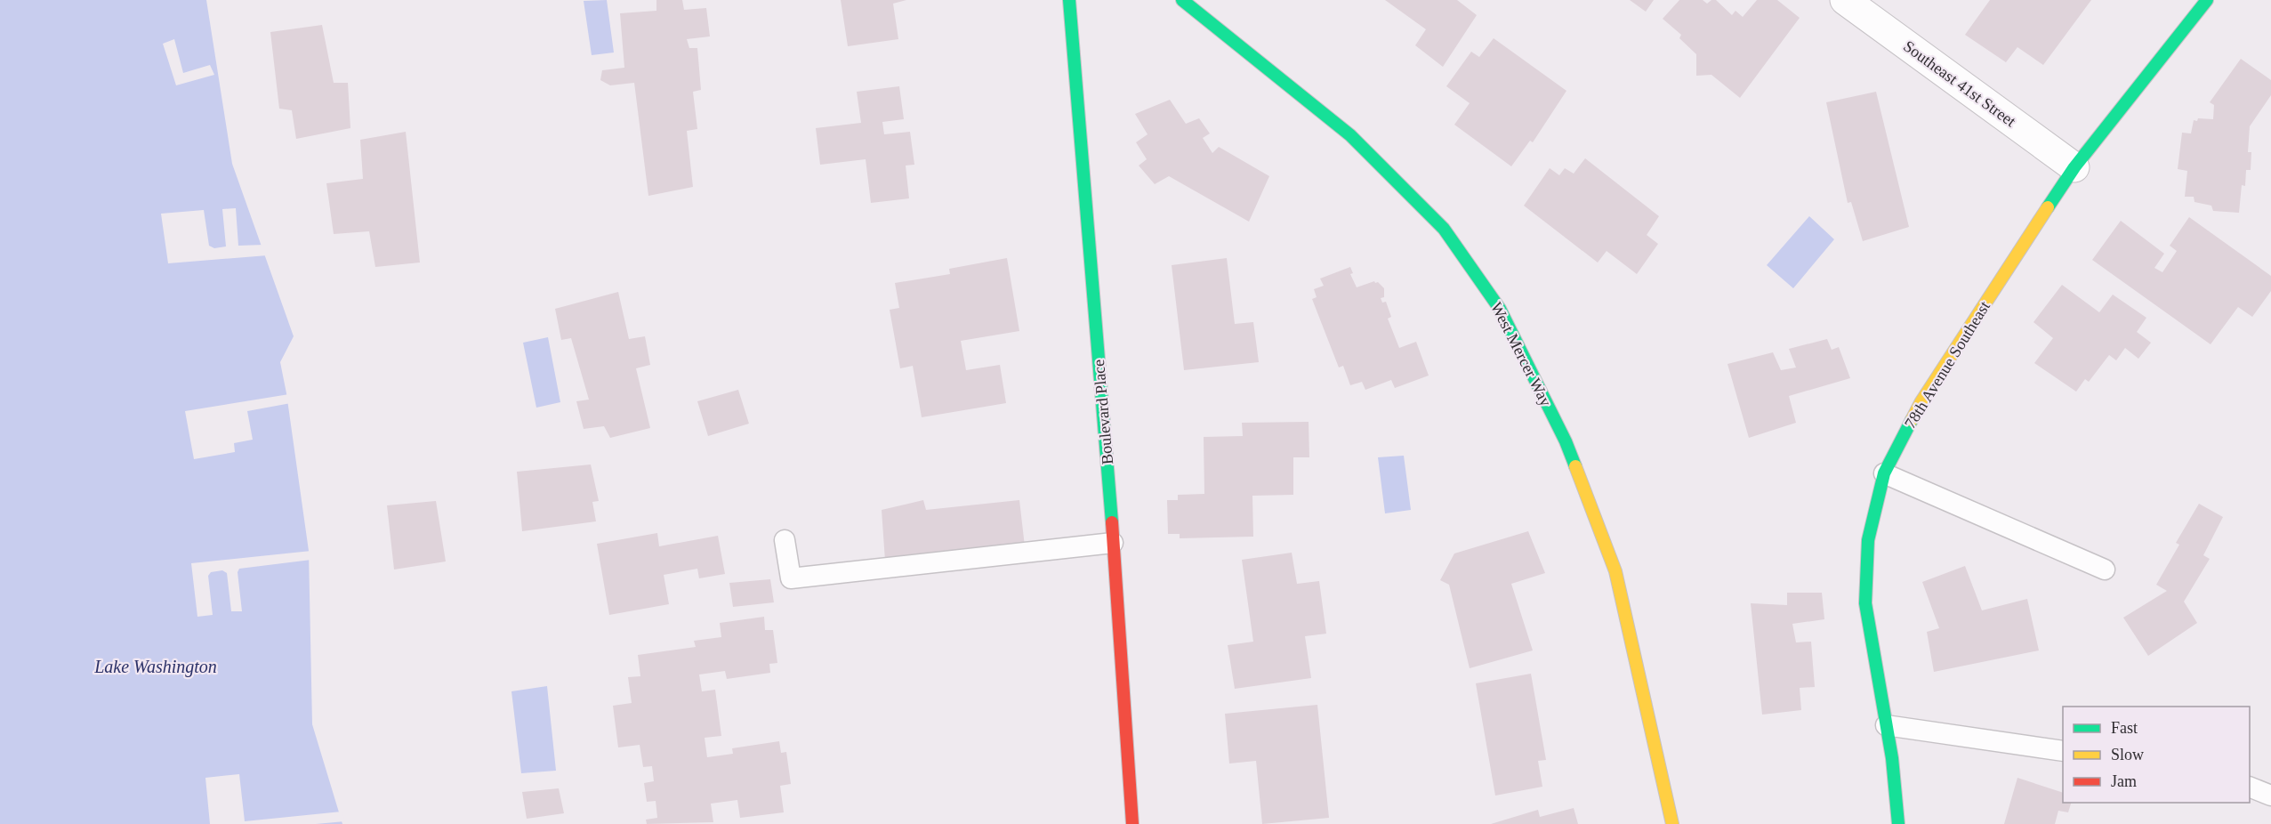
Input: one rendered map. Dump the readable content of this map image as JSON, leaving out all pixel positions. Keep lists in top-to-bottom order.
{
  "streets": {
    "street": [
      "Southeast 41st Street",
      "West Mercer Way",
      "78th Avenue Southeast",
      "Boulevard Place"
    ]
  },
  "crossings": [
    ["Southeast 41st Street", "78th Avenue Southeast"]
  ],
  "water": ["Lake Washington"],
  "legend": ["Fast", "Slow", "Jam"]
}
